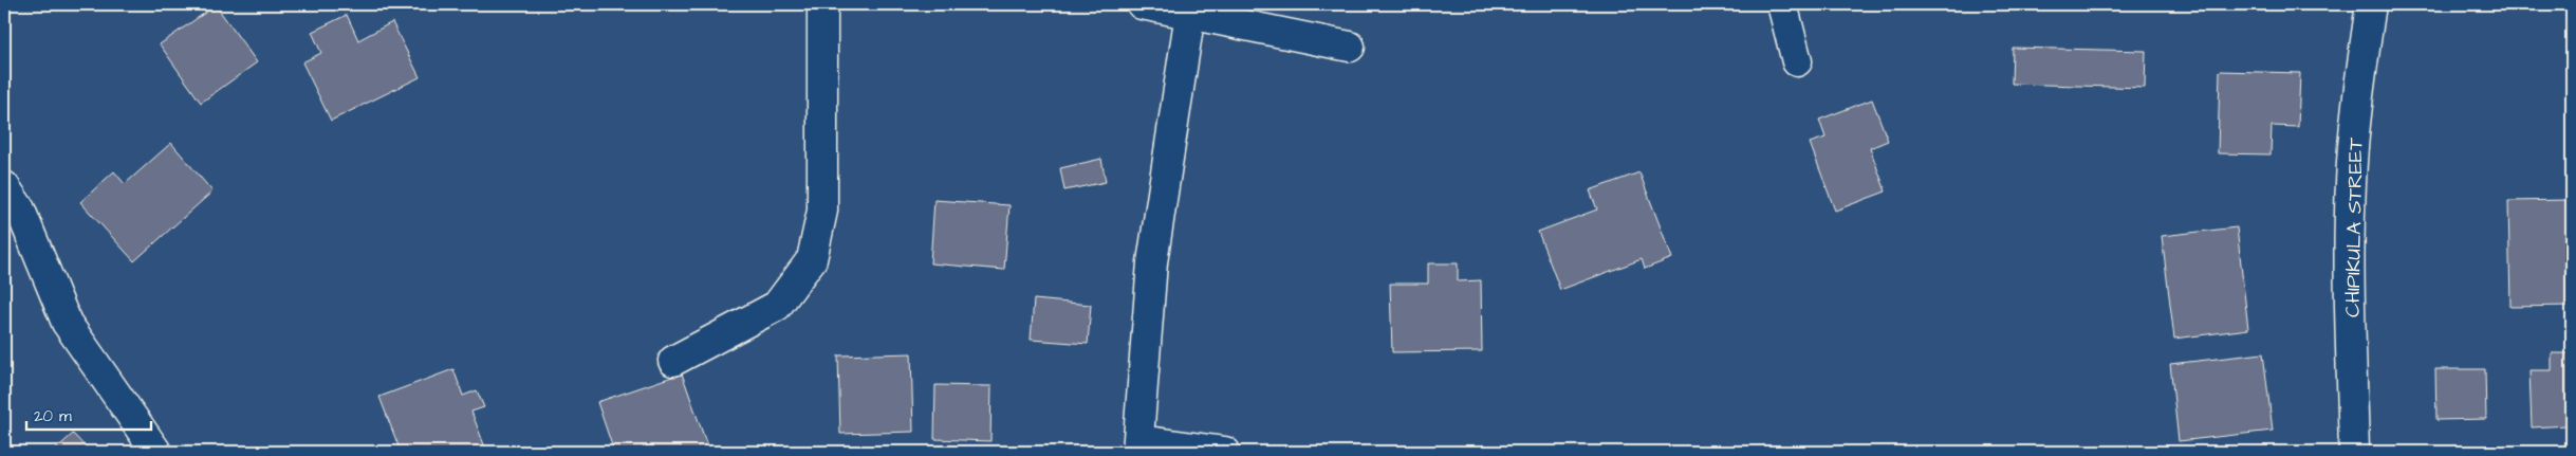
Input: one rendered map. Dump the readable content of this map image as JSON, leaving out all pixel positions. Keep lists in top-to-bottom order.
{
  "streets": {
    "street": ["CHIPIKULA STREET"]
  },
  "scale_bar": "20 m"
}
